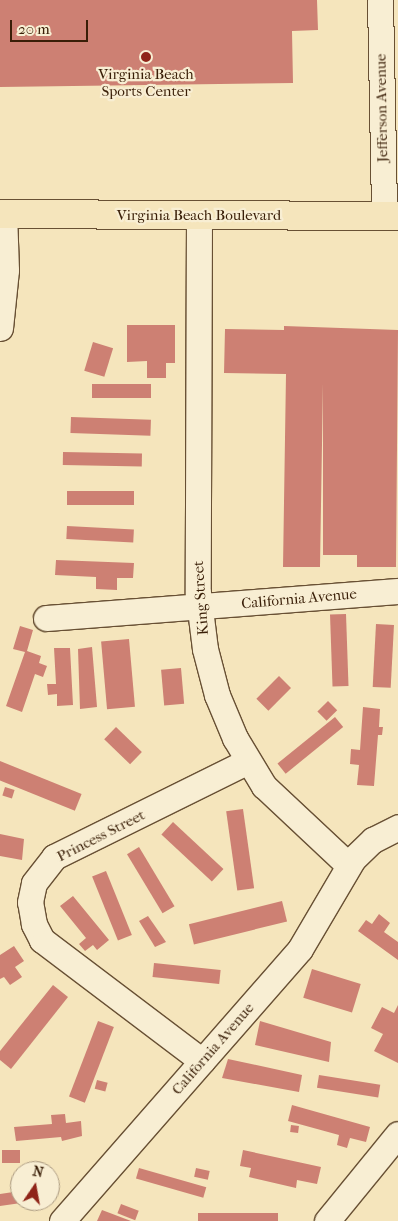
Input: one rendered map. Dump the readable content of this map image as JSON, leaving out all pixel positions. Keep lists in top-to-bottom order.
{
  "streets": {
    "main road": ["Virginia Beach Boulevard"],
    "street": [
      "Jefferson Avenue",
      "King Street",
      "California Avenue",
      "Princess Street"
    ]
  },
  "crossings": [
    ["Jefferson Avenue", "Virginia Beach Boulevard"],
    ["Virginia Beach Boulevard", "King Street"],
    ["King Street", "California Avenue"],
    ["King Street", "Princess Street"],
    ["California Avenue", "Princess Street"]
  ],
  "places": ["Virginia Beach Sports Center"],
  "scale_bar": "20 m",
  "north": "top"
}
